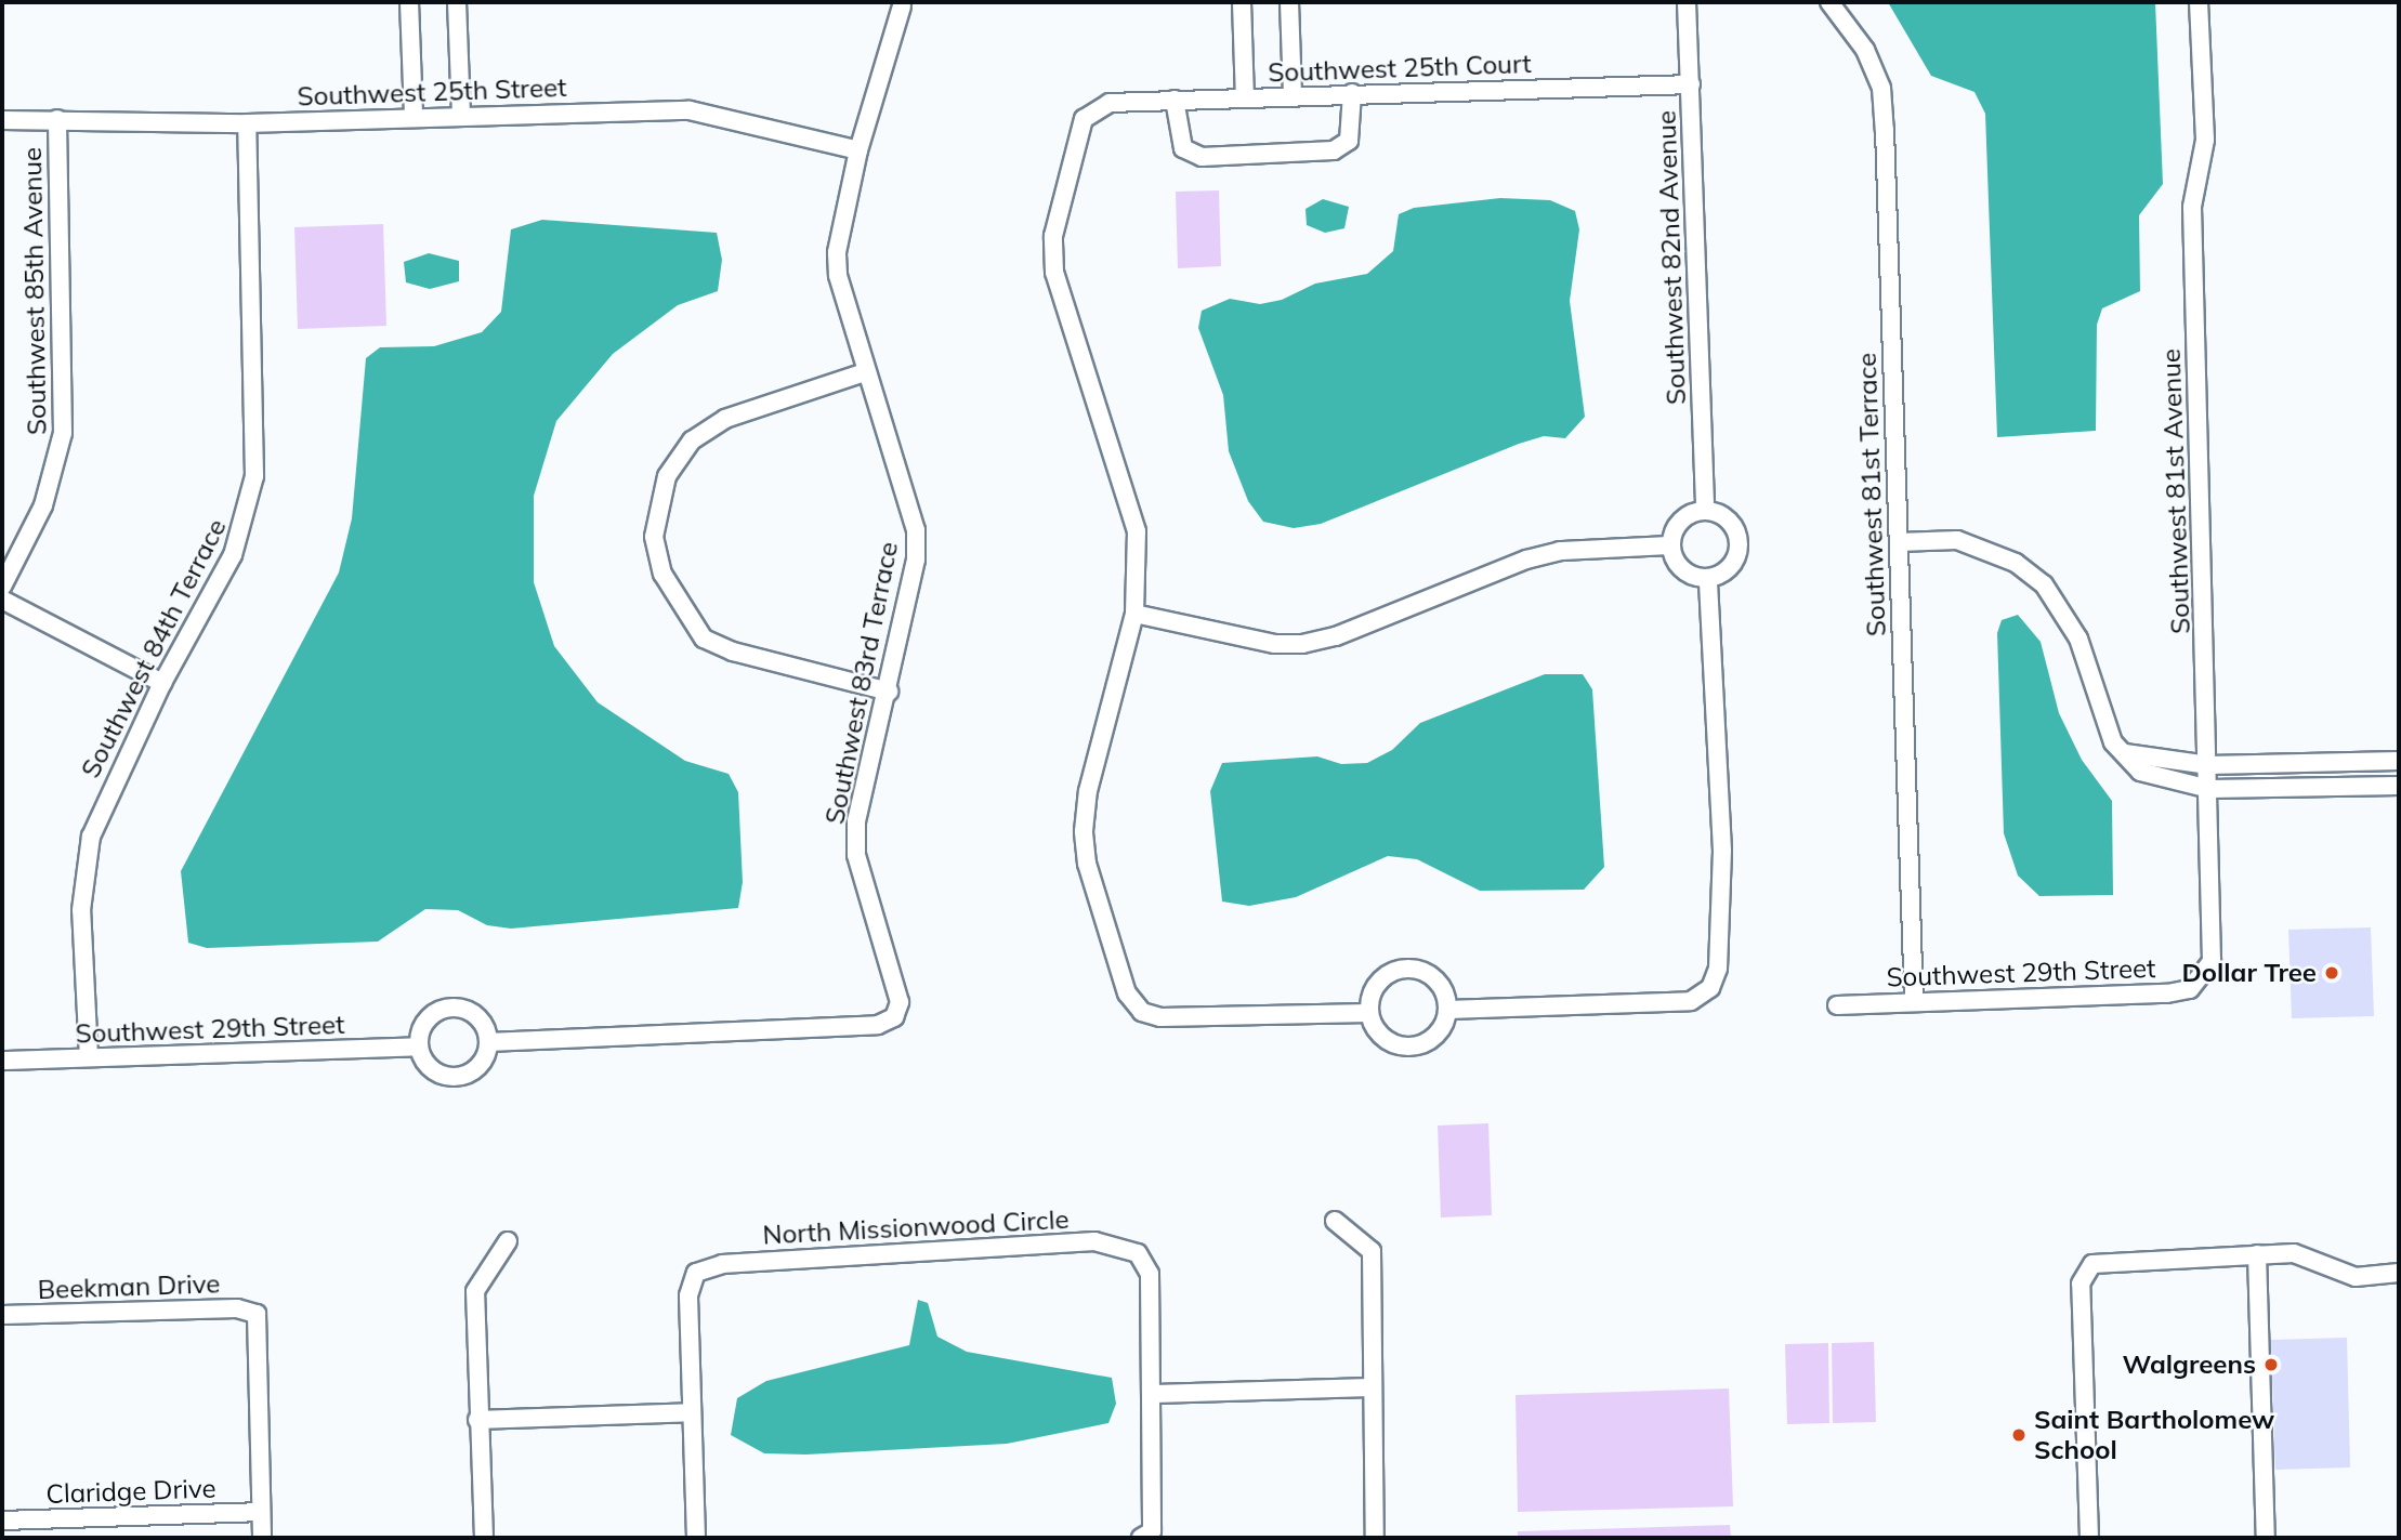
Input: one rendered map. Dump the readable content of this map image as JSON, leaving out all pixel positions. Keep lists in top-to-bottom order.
{
  "streets": {
    "street": [
      "Southwest 25th Court",
      "Southwest 25th Street",
      "Southwest 82nd Avenue",
      "Southwest 85th Avenue",
      "Southwest 81st Avenue",
      "Southwest 81st Terrace",
      "Southwest 84th Terrace",
      "Southwest 83rd Terrace",
      "Southwest 29th Street",
      "North Missionwood Circle",
      "Beekman Drive",
      "Claridge Drive"
    ]
  },
  "crossings": [
    ["Southwest 25th Court", "Southwest 82nd Avenue"],
    ["Southwest 25th Street", "Southwest 85th Avenue"],
    ["Southwest 25th Street", "Southwest 84th Terrace"],
    ["Southwest 25th Street", "Southwest 83rd Terrace"],
    ["Southwest 81st Avenue", "Southwest 29th Street"],
    ["Southwest 81st Terrace", "Southwest 29th Street"],
    ["Southwest 84th Terrace", "Southwest 29th Street"],
    ["Southwest 83rd Terrace", "Southwest 29th Street"],
    ["Beekman Drive", "Claridge Drive"]
  ],
  "places": ["Dollar Tree", "Walgreens", "Saint Bartholomew School"]
}
